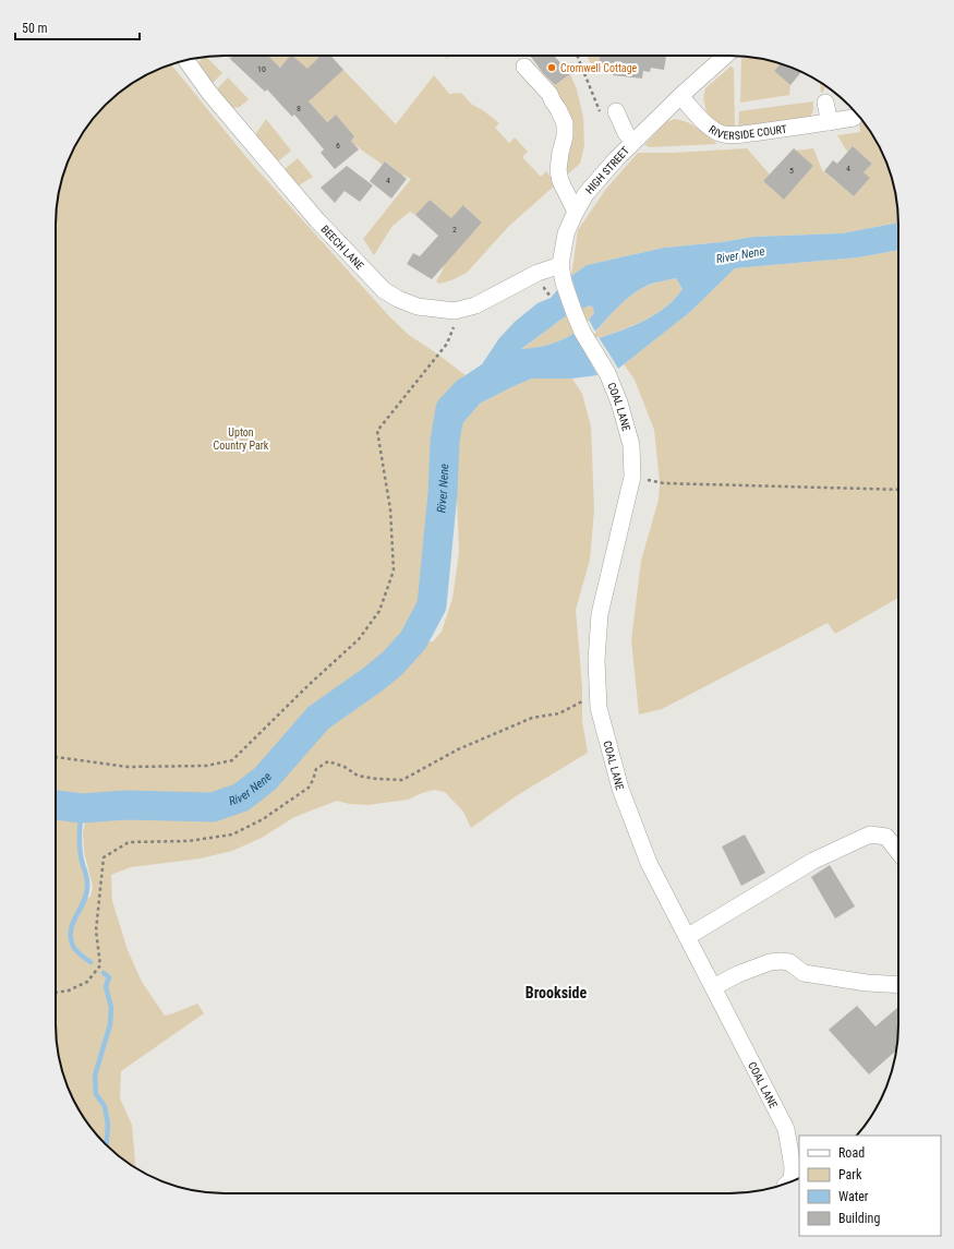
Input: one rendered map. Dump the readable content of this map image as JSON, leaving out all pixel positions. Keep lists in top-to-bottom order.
{
  "streets": {
    "street": [
      "RIVERSIDE COURT",
      "HIGH STREET",
      "BEECH LANE",
      "COAL LANE"
    ]
  },
  "crossings": [
    ["RIVERSIDE COURT", "HIGH STREET"],
    ["HIGH STREET", "BEECH LANE"],
    ["HIGH STREET", "COAL LANE"]
  ],
  "districts": ["Brookside"],
  "water": ["River Nene"],
  "parks": ["Upton Country Park"],
  "places": ["Cromwell Cottage"],
  "house_numbers": [
    "10",
    "8",
    "6",
    "4",
    "5",
    "4",
    "2"
  ],
  "legend": [
    "Road",
    "Park",
    "Water",
    "Building"
  ],
  "scale_bar": "50 m"
}
